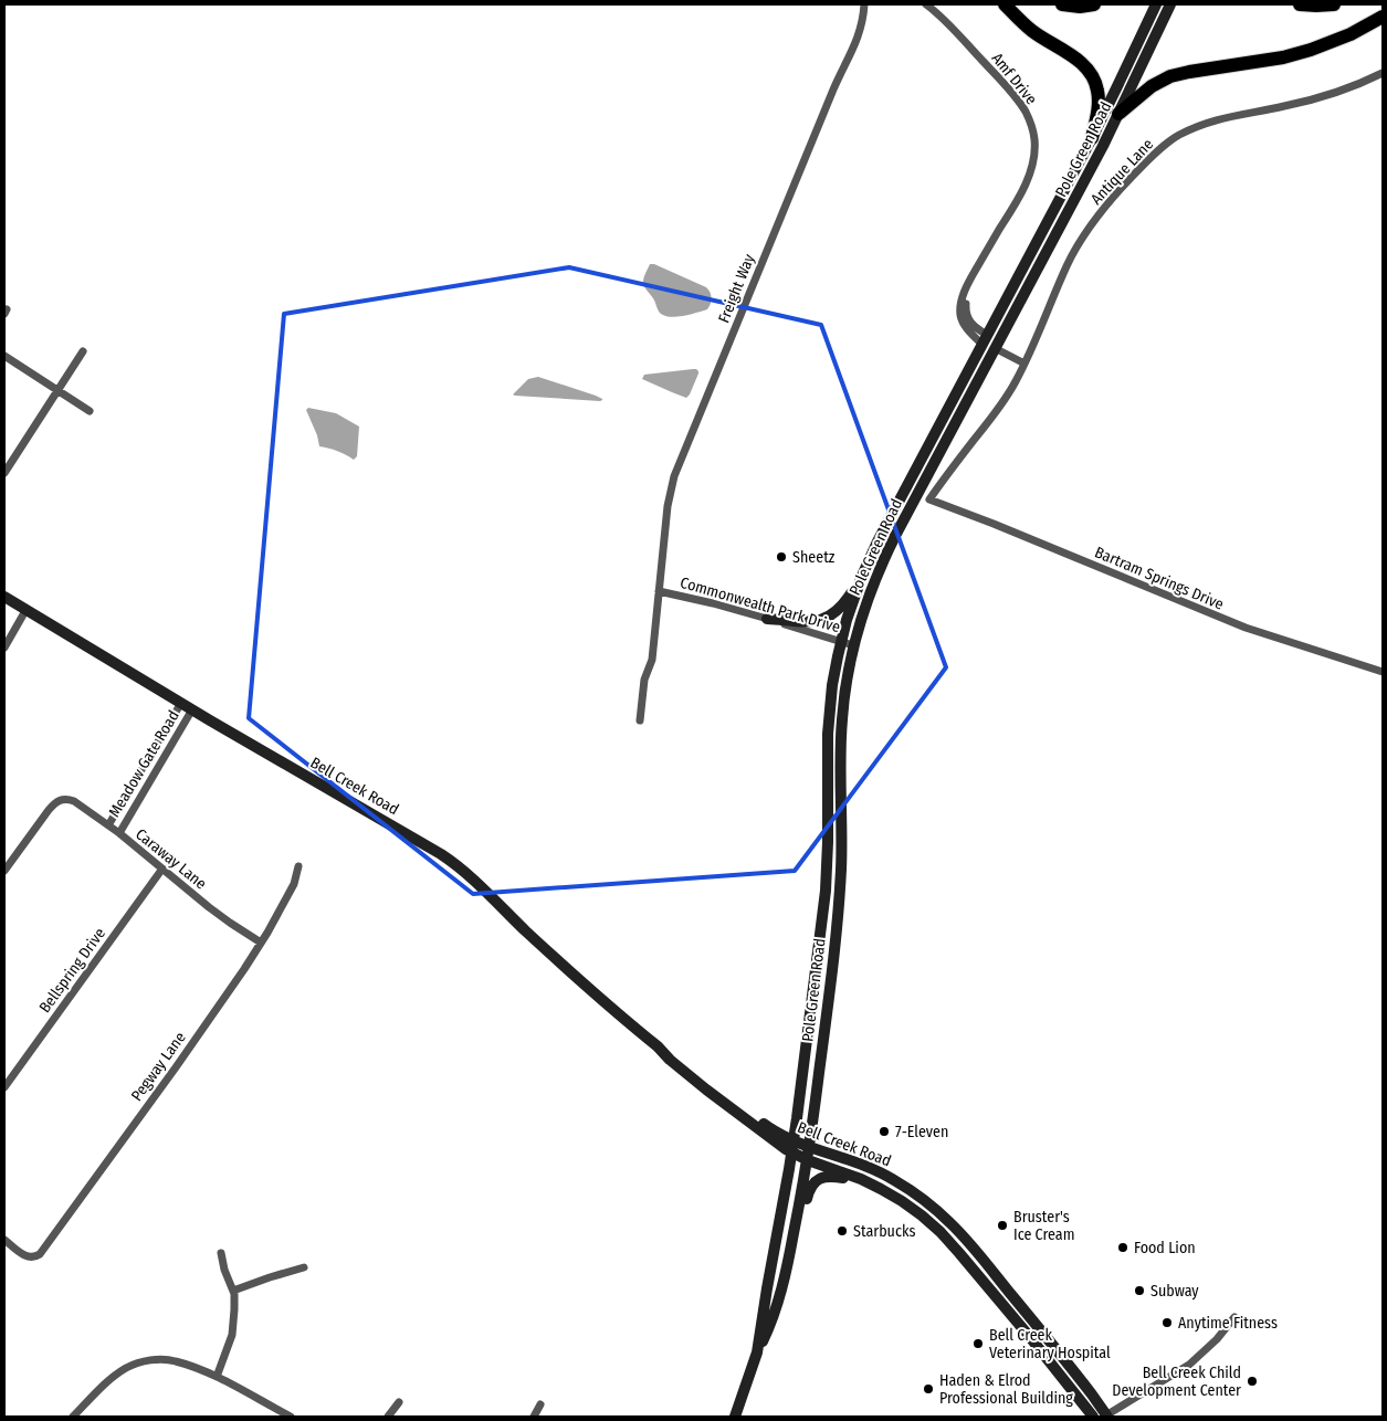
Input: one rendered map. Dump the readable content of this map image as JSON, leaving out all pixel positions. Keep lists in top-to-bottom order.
{
  "streets": {
    "main road": ["Pole Green Road", "Bell Creek Road"],
    "street": [
      "Amf Drive",
      "Antique Lane",
      "Freight Way",
      "Bartram Springs Drive",
      "Commonwealth Park Drive",
      "Meadow Gate Road",
      "Caraway Lane",
      "Bellspring Drive",
      "Pegway Lane"
    ]
  },
  "crossings": [
    ["Amf Drive", "Pole Green Road"],
    ["Pole Green Road", "Commonwealth Park Drive"],
    ["Pole Green Road", "Bell Creek Road"],
    ["Antique Lane", "Bartram Springs Drive"],
    ["Freight Way", "Commonwealth Park Drive"],
    ["Meadow Gate Road", "Bell Creek Road"],
    ["Meadow Gate Road", "Caraway Lane"],
    ["Caraway Lane", "Bellspring Drive"],
    ["Caraway Lane", "Pegway Lane"]
  ],
  "places": [
    "Sheetz",
    "7-Eleven",
    "Bruster's Ice Cream",
    "Starbucks",
    "Food Lion",
    "Subway",
    "Anytime Fitness",
    "Bell Creek Veterinary Hospital",
    "Bell Creek Child Development Center",
    "Haden & Elrod Professional Building"
  ]
}
